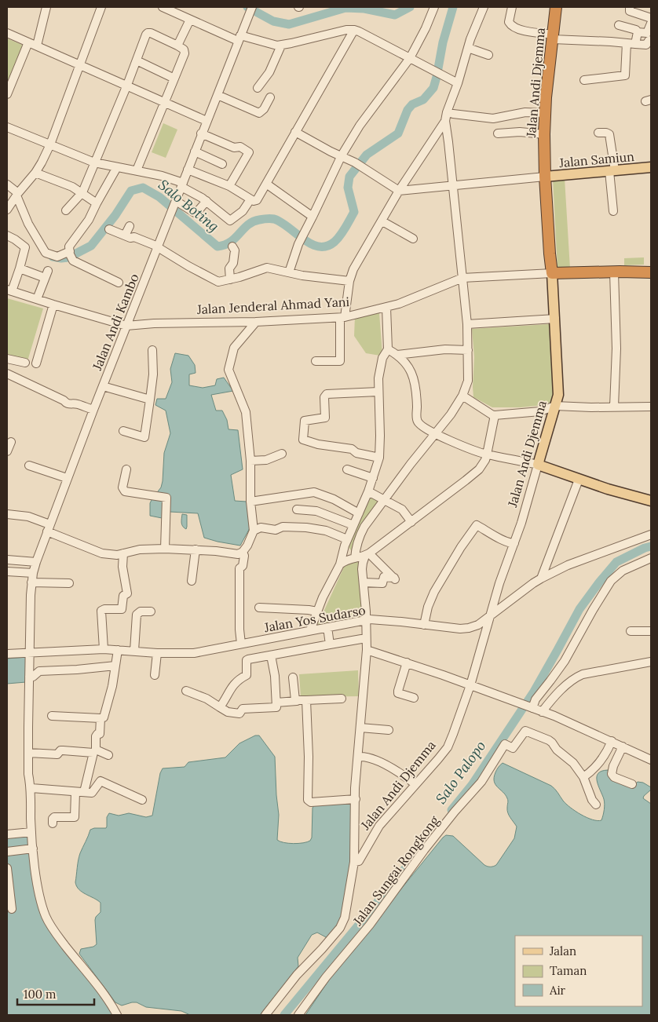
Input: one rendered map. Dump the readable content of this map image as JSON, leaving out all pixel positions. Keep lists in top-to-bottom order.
{
  "streets": {
    "highway": ["Jalan Andi Djemma", "Jalan Jenderal Ahmad Yani"],
    "main road": ["Jalan Samiun"],
    "street": ["Jalan Andi Kambo", "Jalan Yos Sudarso", "Jalan Sungai Rongkong"]
  },
  "crossings": [
    ["Jalan Andi Djemma", "Jalan Samiun"],
    ["Jalan Andi Djemma", "Jalan Jenderal Ahmad Yani"],
    ["Jalan Andi Djemma", "Jalan Yos Sudarso"],
    ["Jalan Jenderal Ahmad Yani", "Jalan Andi Kambo"],
    ["Jalan Andi Kambo", "Jalan Yos Sudarso"]
  ],
  "water": ["Salo Boting", "Salo Palopo"],
  "legend": ["Jalan", "Taman", "Air"],
  "scale_bar": "100 m"
}
